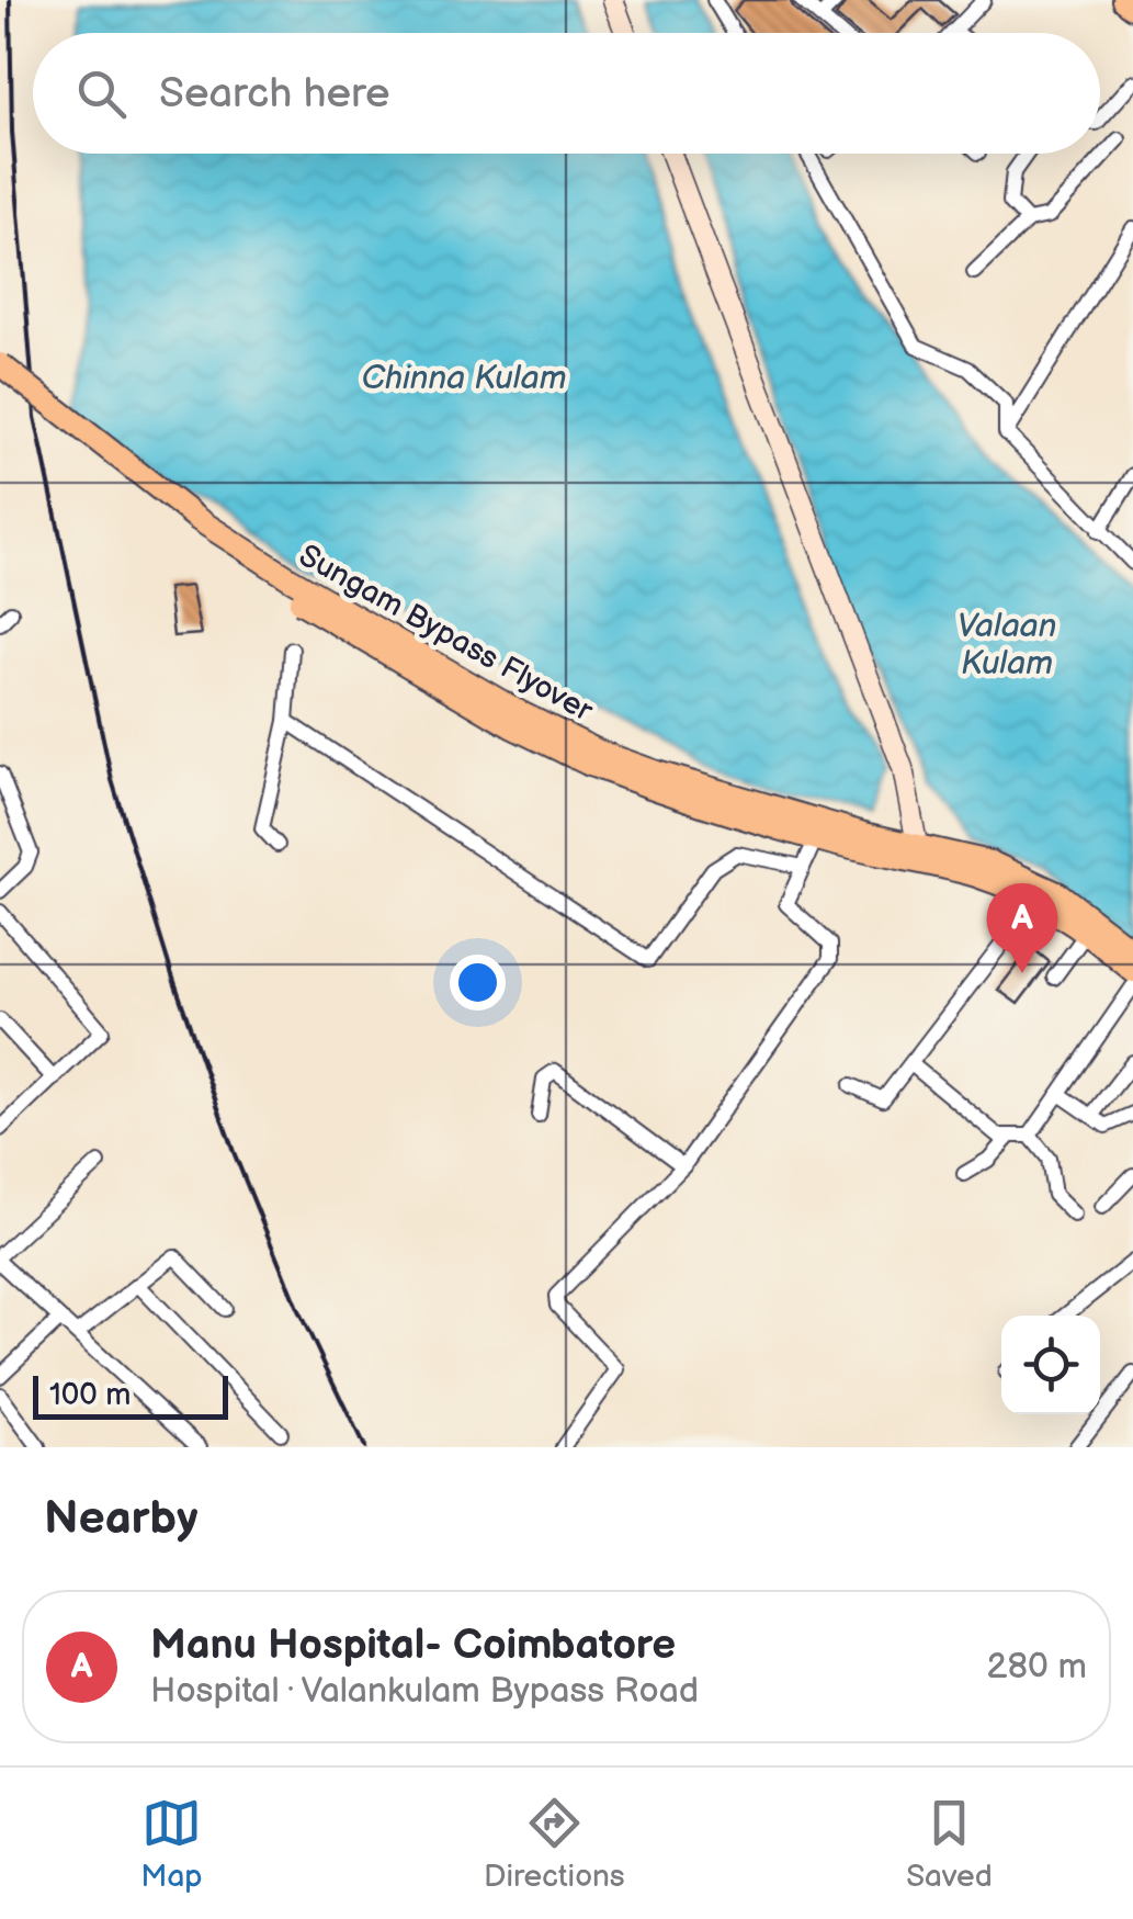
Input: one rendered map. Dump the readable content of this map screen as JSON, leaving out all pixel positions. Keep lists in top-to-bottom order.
{
  "streets": {
    "main road": ["Sungam Bypass Flyover"]
  },
  "water": ["Chinna Kulam", "Valaan Kulam"],
  "scale_bar": "100 m",
  "page": {
    "search": "Search here",
    "pins": "A",
    "scale": "100 m",
    "heading": "Nearby",
    "list": [
      {
        "mark": "A",
        "name": "Manu Hospital- Coimbatore",
        "note": "Hospital · Valankulam Bypass Road",
        "value": "280 m"
      }
    ],
    "nav": ["Map", "Directions", "Saved"]
  }
}
